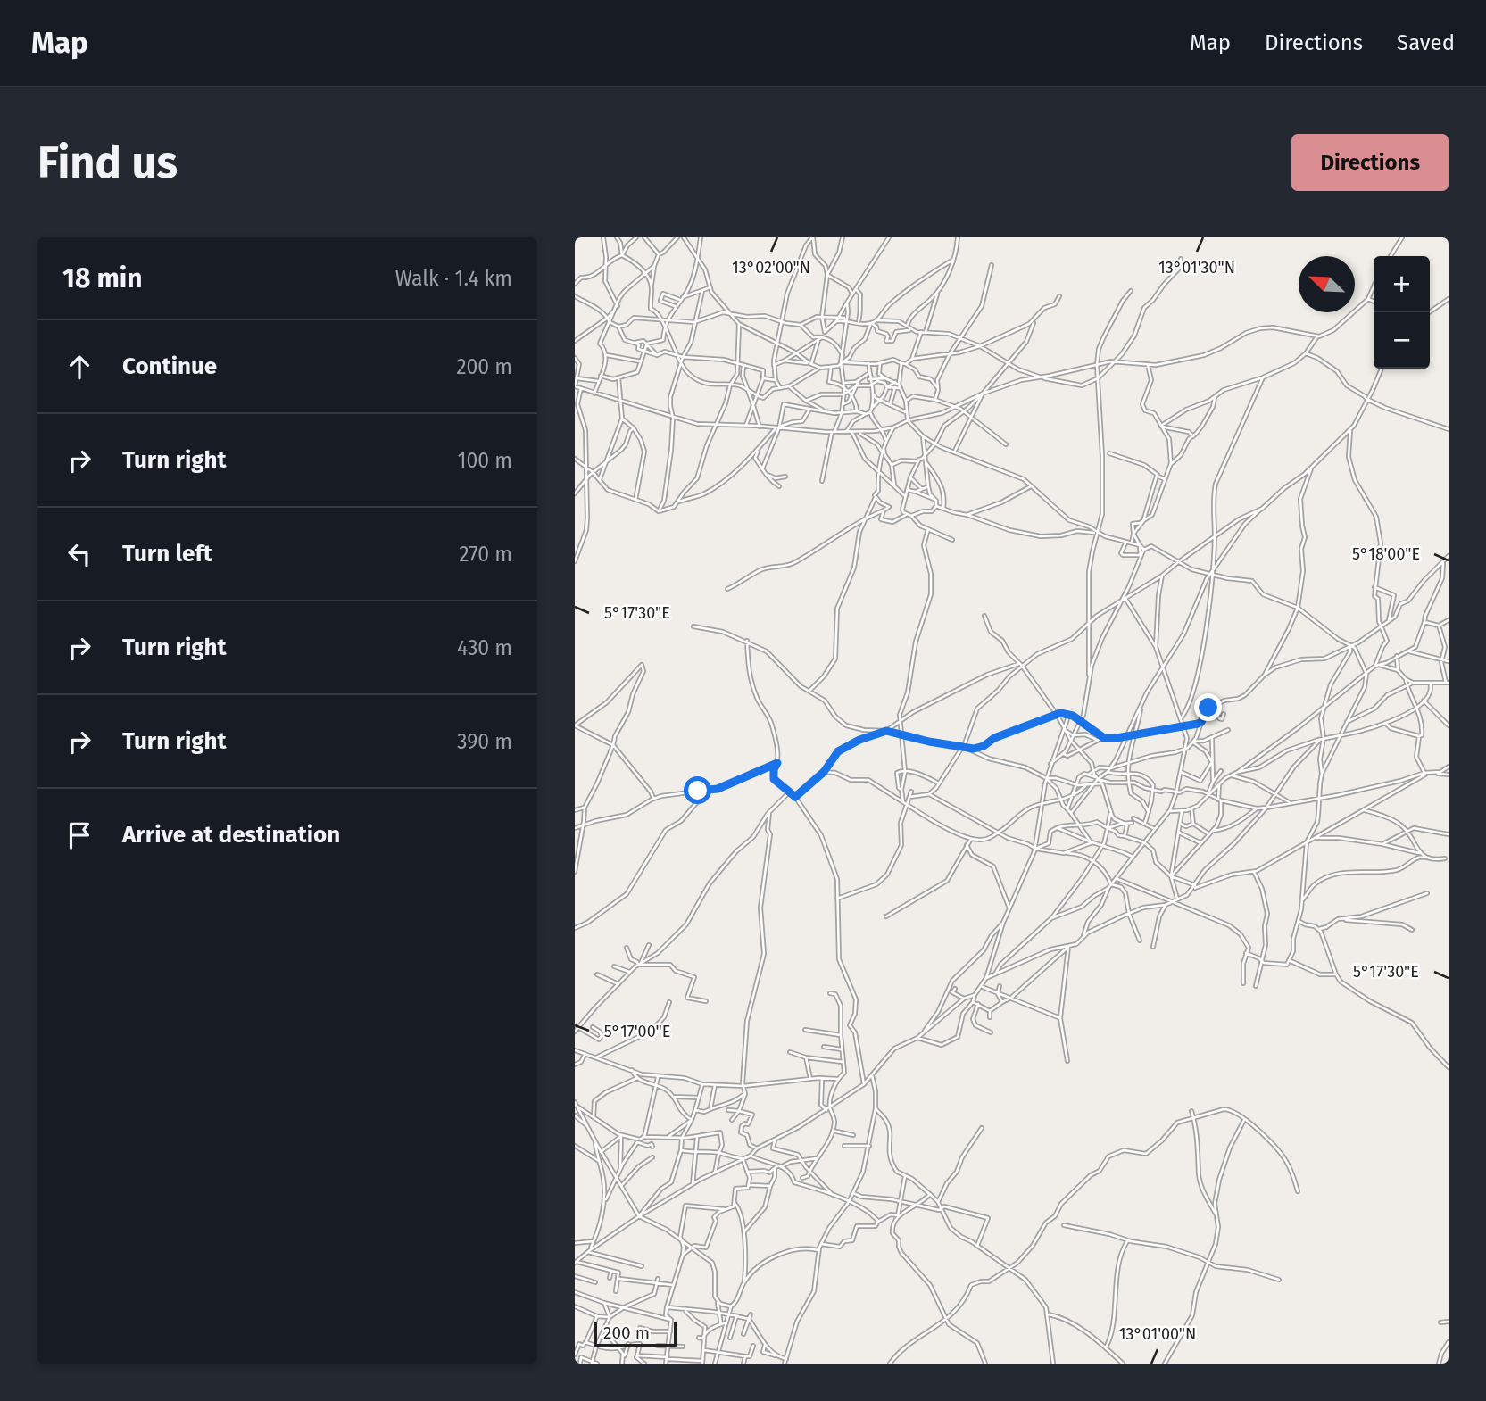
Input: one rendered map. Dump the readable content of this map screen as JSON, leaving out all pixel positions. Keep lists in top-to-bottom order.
{
  "scale_bar": "200 m",
  "north": "top left",
  "page": {
    "header": "Map",
    "nav": ["Map", "Directions", "Saved"],
    "buttons": "Directions",
    "title": "Find us",
    "heading": ["18 min", "Walk · 1.4 km"],
    "map_buttons": ["+", "−"],
    "list": [
      ["Continue", "200 m"],
      ["Turn right", "100 m"],
      ["Turn left", "270 m"],
      ["Turn right", "430 m"],
      ["Turn right", "390 m"],
      "Arrive at destination"
    ],
    "scale": "200 m"
  },
  "coordinates": [
    "13°02'00\"N",
    "13°01'30\"N",
    "5°18'00\"E",
    "5°17'30\"E",
    "5°17'00\"E",
    "13°01'00\"N"
  ]
}
